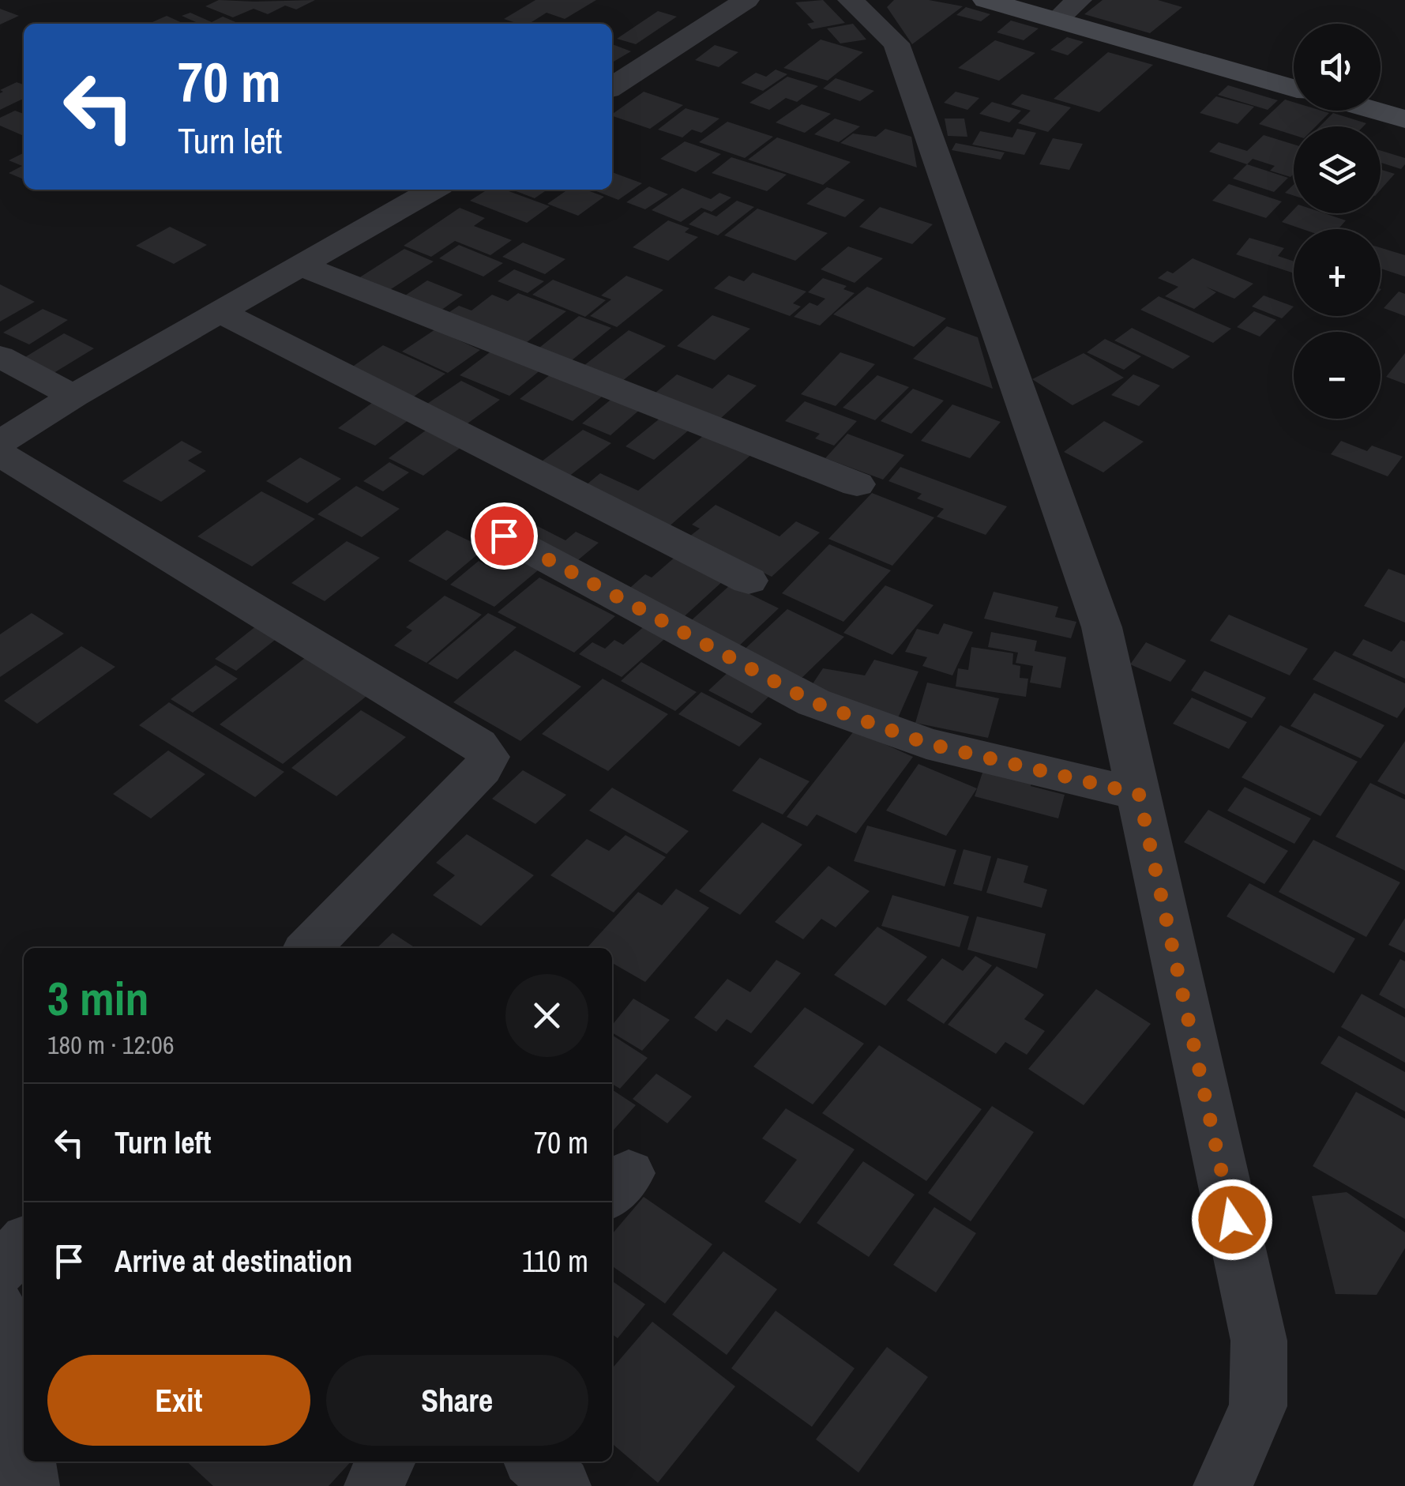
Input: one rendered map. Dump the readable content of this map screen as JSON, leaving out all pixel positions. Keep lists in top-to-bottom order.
{
  "page": {
    "map_buttons": ["+", "−"],
    "turn": ["70 m", "Turn left"],
    "heading": ["3 min", "180 m · 12:06"],
    "list": [
      {
        "name": "Turn left",
        "value": "70 m"
      },
      {
        "name": "Arrive at destination",
        "value": "110 m"
      }
    ],
    "buttons": ["Exit", "Share"]
  }
}
